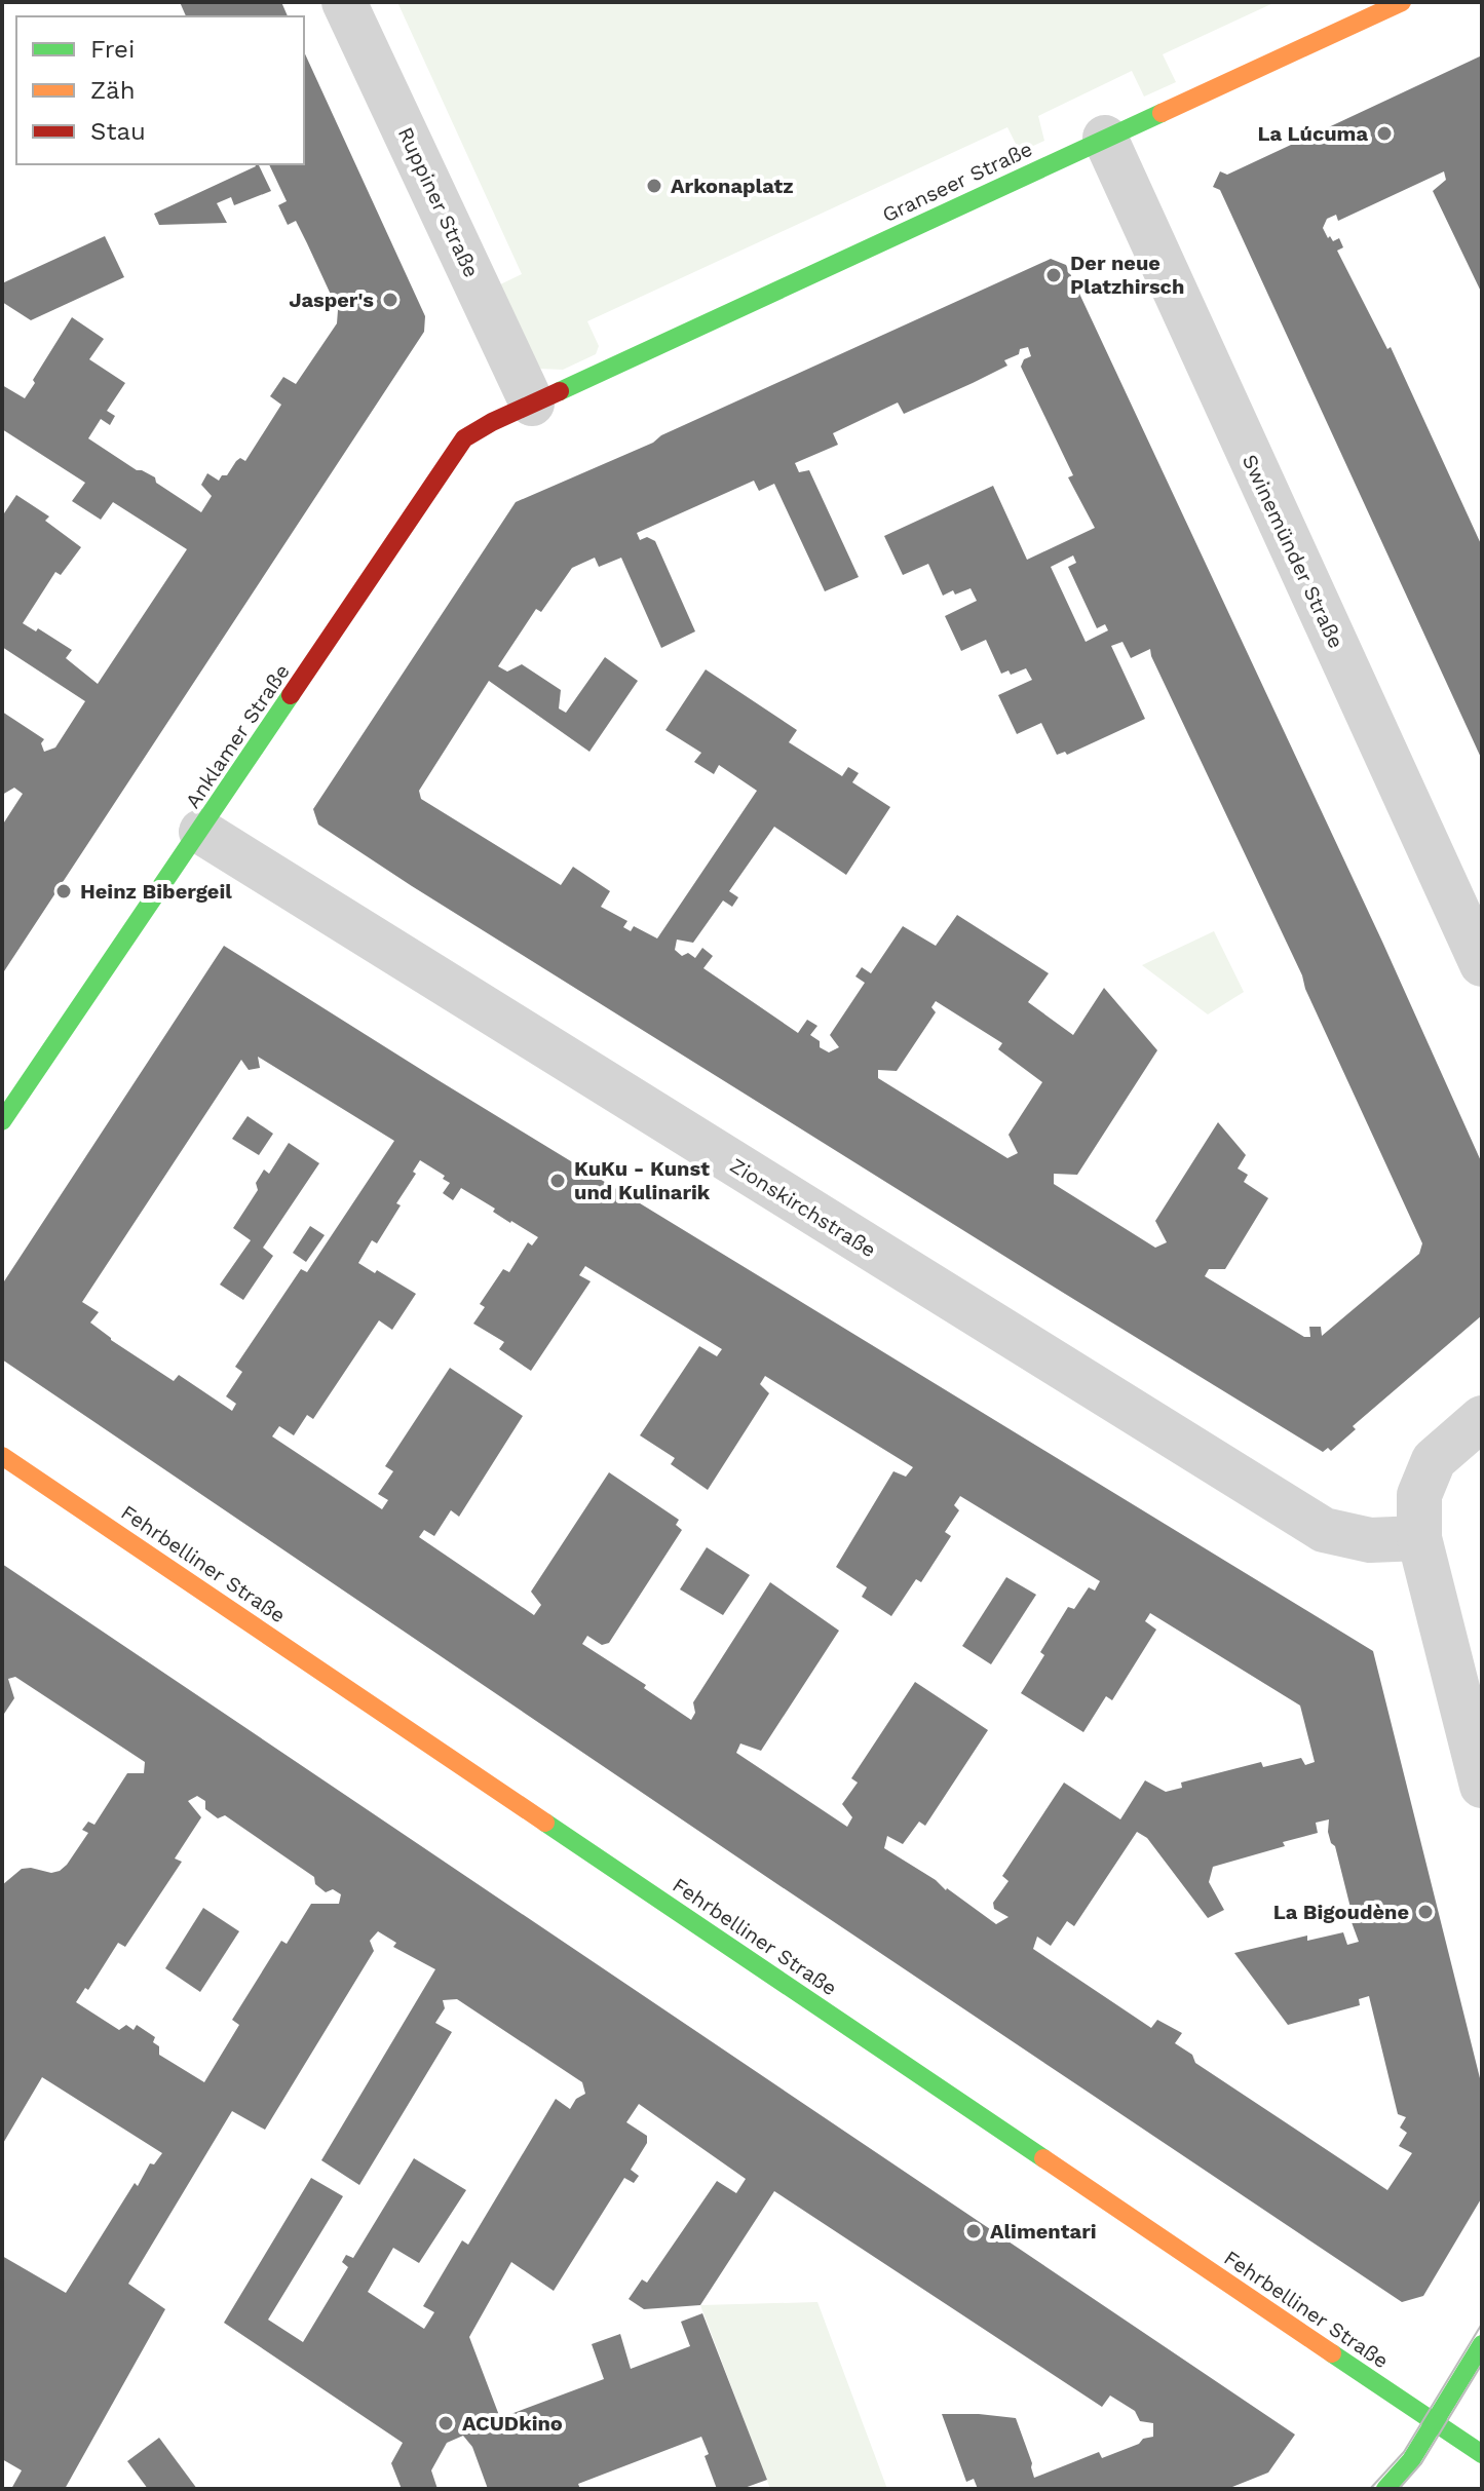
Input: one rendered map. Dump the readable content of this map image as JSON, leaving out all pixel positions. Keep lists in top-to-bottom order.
{
  "streets": {
    "street": [
      "Granseer Straße",
      "Ruppiner Straße",
      "Swinemünder Straße",
      "Anklamer Straße",
      "Zionskirchstraße",
      "Fehrbelliner Straße"
    ]
  },
  "crossings": [
    ["Granseer Straße", "Ruppiner Straße"],
    ["Granseer Straße", "Swinemünder Straße"],
    ["Granseer Straße", "Anklamer Straße"],
    ["Ruppiner Straße", "Anklamer Straße"],
    ["Anklamer Straße", "Zionskirchstraße"]
  ],
  "places": [
    "La Lúcuma",
    "Arkonaplatz",
    "Der neue Platzhirsch",
    "Jasper's",
    "Heinz Bibergeil",
    "KuKu - Kunst und Kulinarik",
    "La Bigoudène",
    "Alimentari",
    "ACUDkino"
  ],
  "legend": ["Frei", "Zäh", "Stau"]
}
